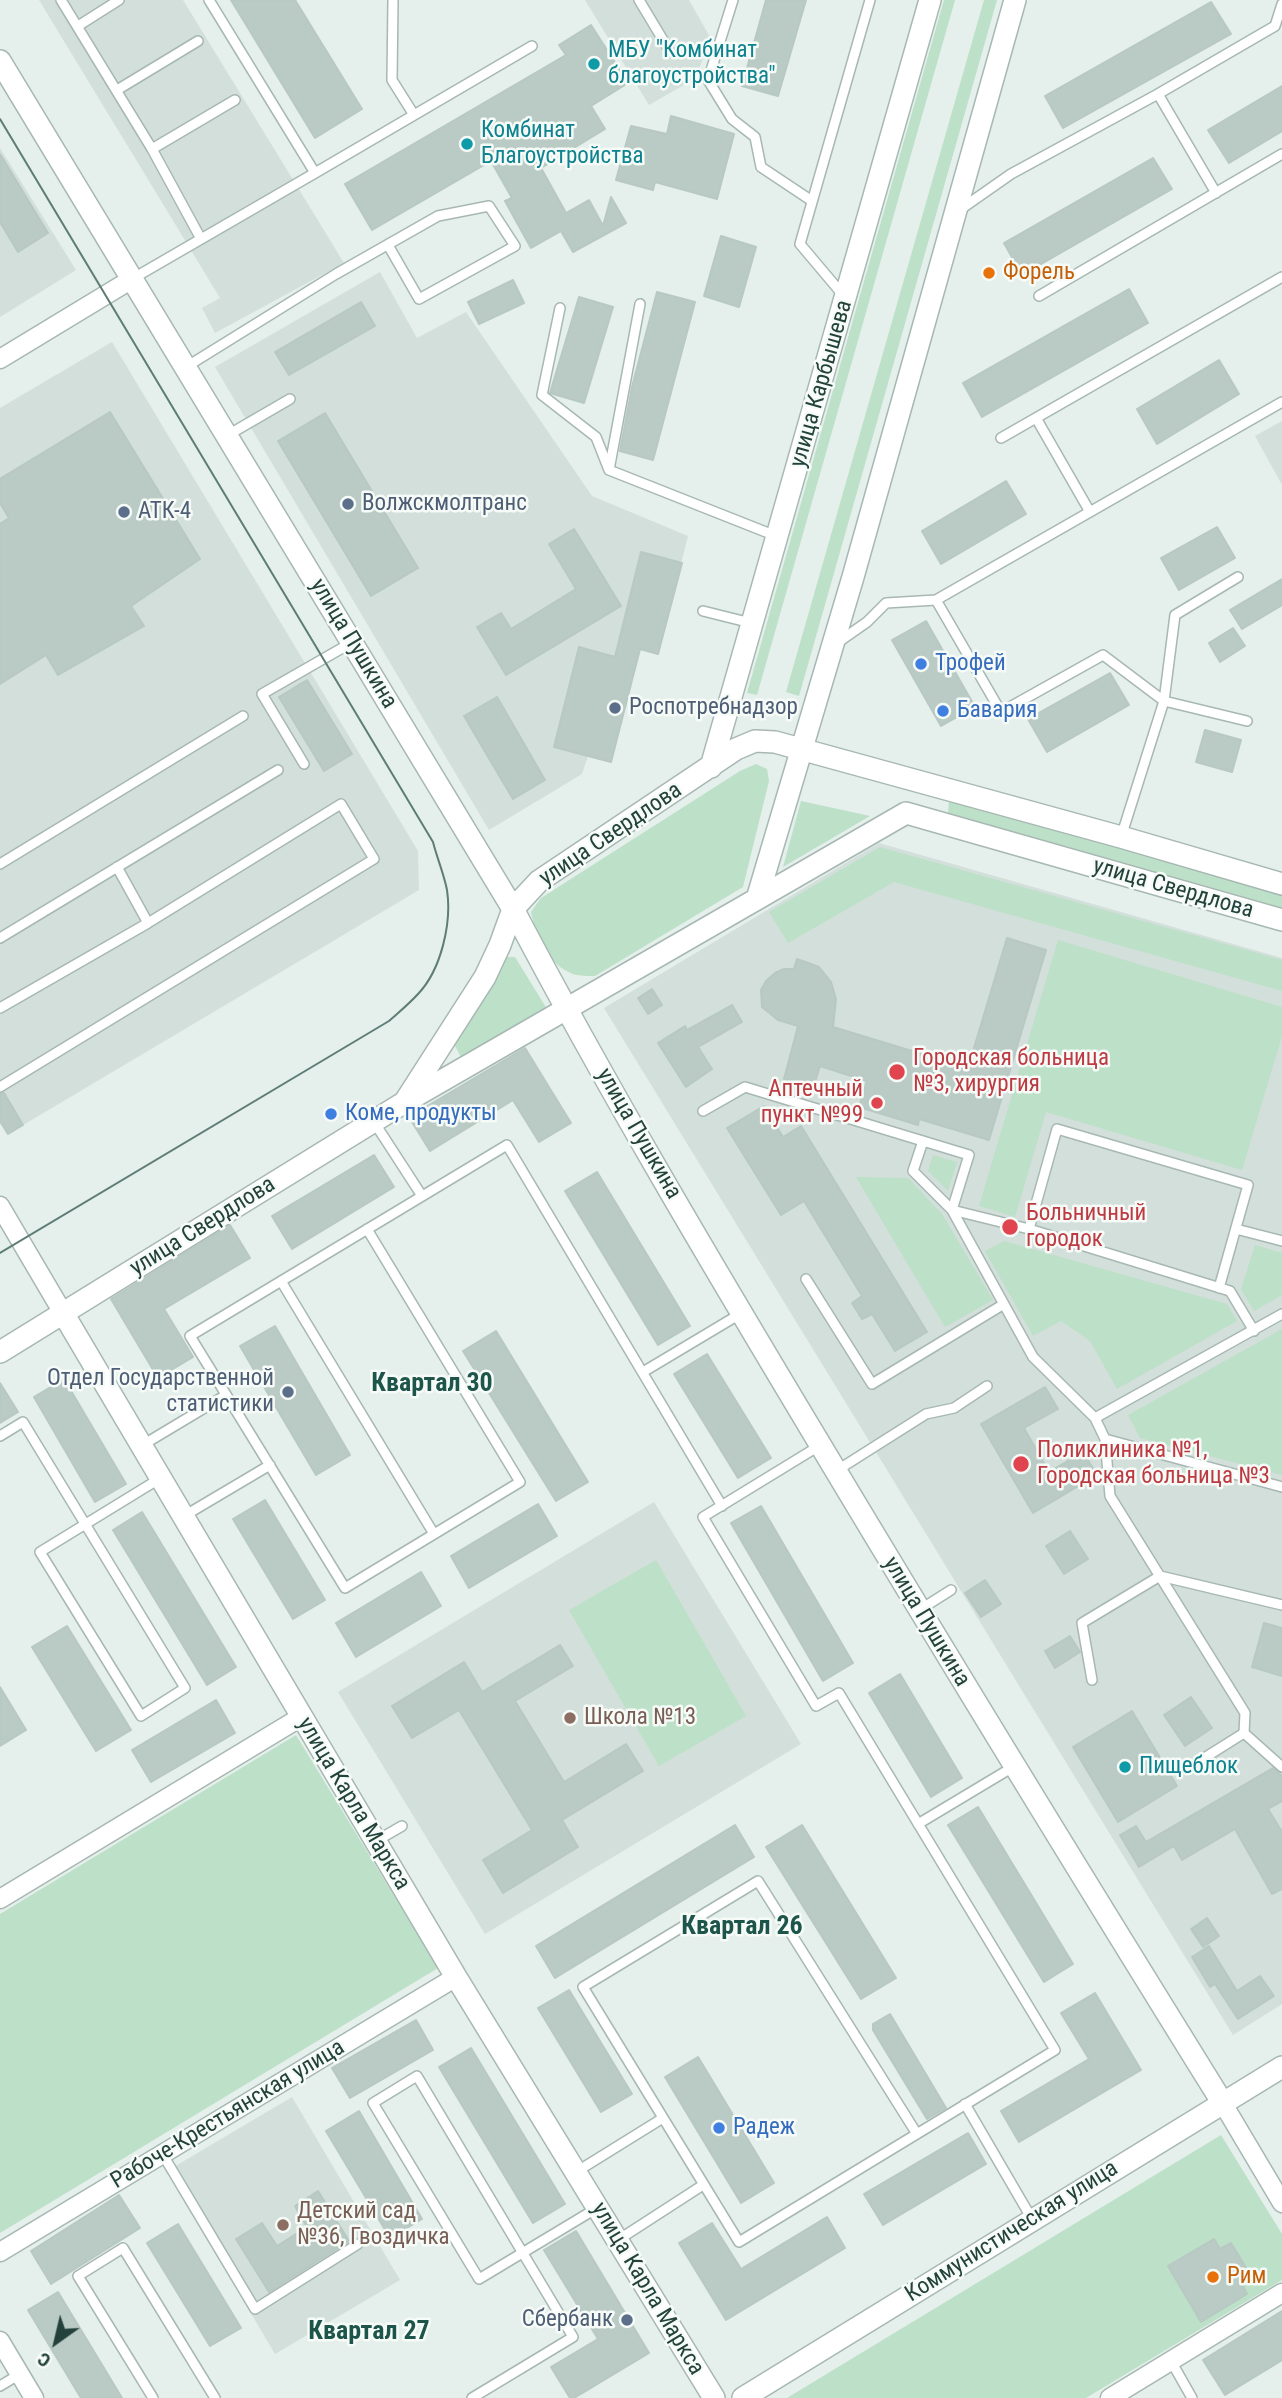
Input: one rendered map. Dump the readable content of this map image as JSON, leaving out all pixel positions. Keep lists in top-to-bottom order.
{
  "streets": {
    "street": [
      "улица Карбышева",
      "улица Пушкина",
      "улица Свердлова",
      "улица Карла Маркса",
      "Рабоче-Крестьянская улица",
      "Коммунистическая улица"
    ]
  },
  "crossings": [
    ["улица Карбышева", "улица Свердлова"],
    ["улица Пушкина", "улица Свердлова"],
    ["улица Пушкина", "Коммунистическая улица"],
    ["улица Свердлова", "улица Карла Маркса"],
    ["улица Карла Маркса", "Рабоче-Крестьянская улица"]
  ],
  "districts": ["Квартал 30", "Квартал 26", "Квартал 27"],
  "places": [
    "МБУ \"Комбинат благоустройства\"",
    "Комбинат Благоустройства",
    "Форель",
    "Волжскмолтранс",
    "АТК-4",
    "Трофей",
    "Роспотребнадзор",
    "Бавария",
    "Городская больница №3, хирургия",
    "Аптечный пункт №99",
    "Коме, продукты",
    "Больничный городок",
    "Отдел Государственной статистики",
    "Поликлиника №1, Городская больница №3",
    "Школа №13",
    "Пищеблок",
    "Радеж",
    "Детский сад №36, Гвоздичка",
    "Рим",
    "Сбербанк"
  ],
  "north": "bottom left"
}
